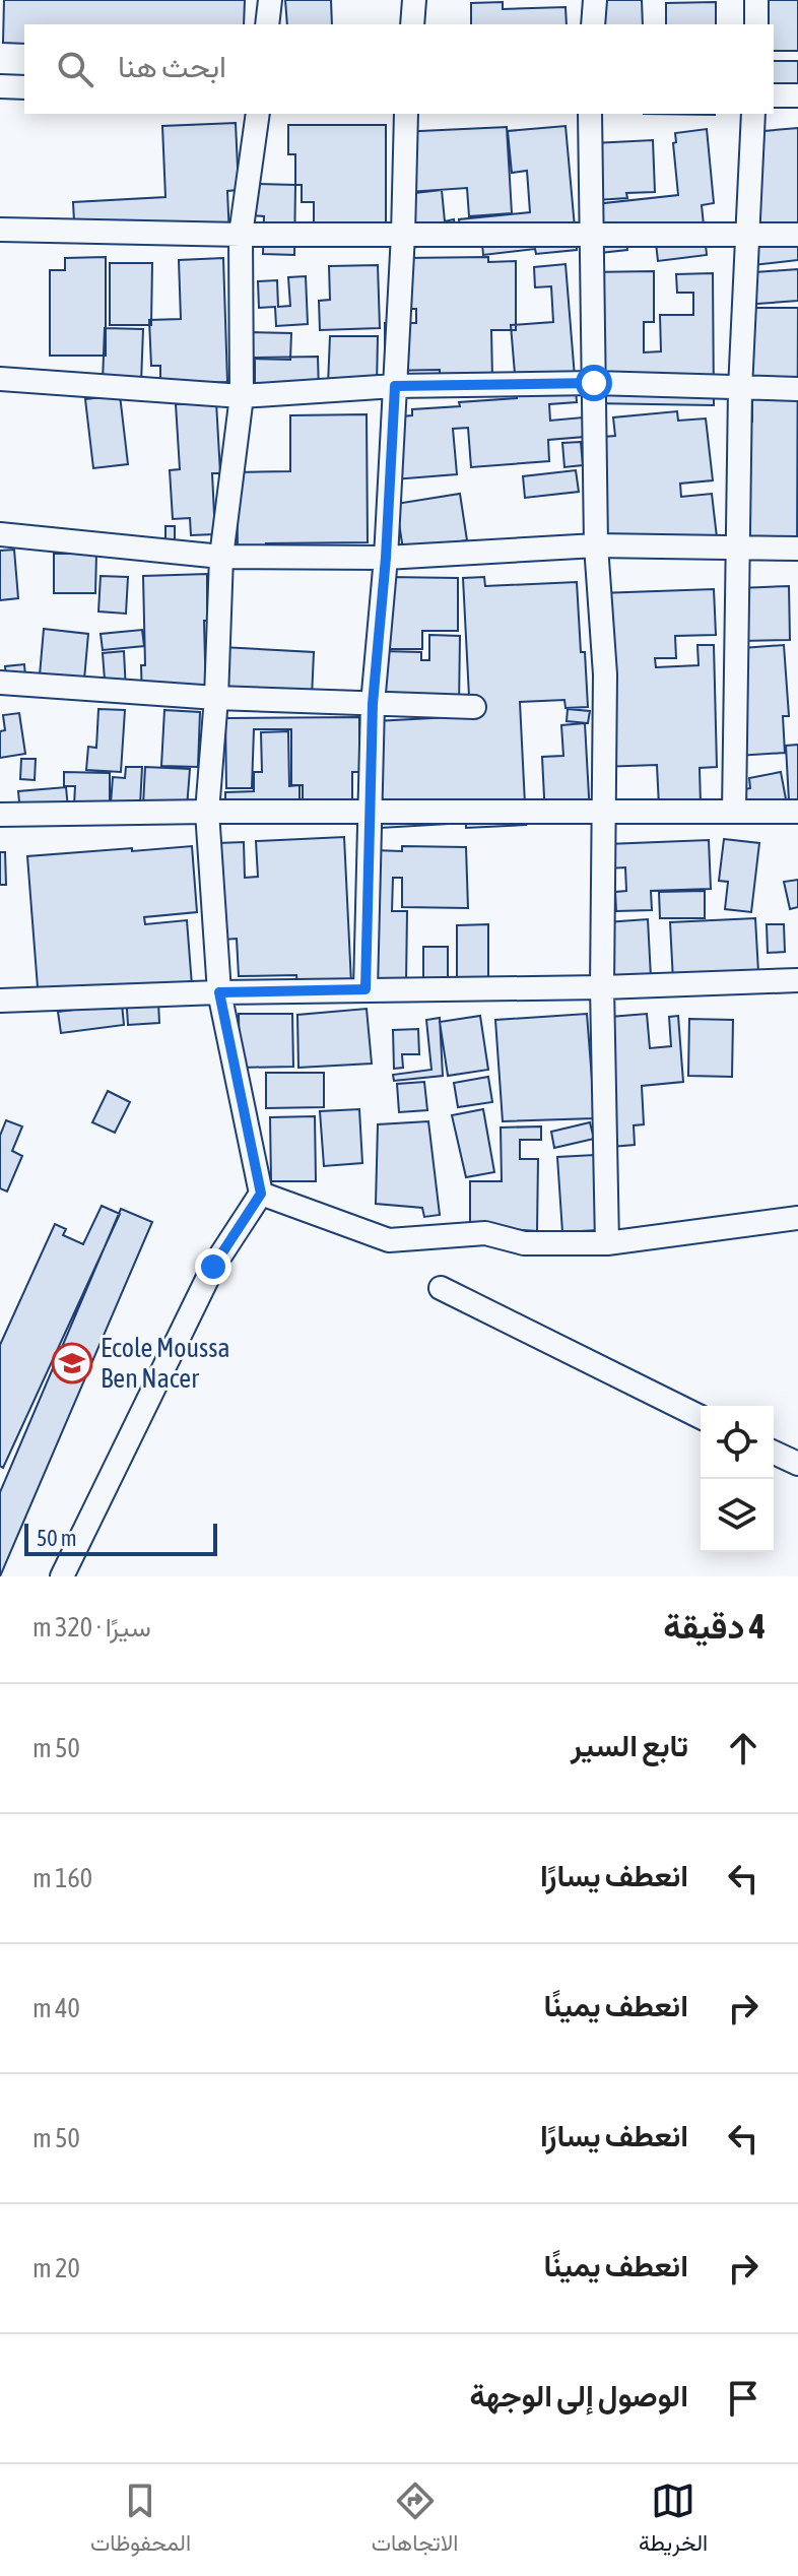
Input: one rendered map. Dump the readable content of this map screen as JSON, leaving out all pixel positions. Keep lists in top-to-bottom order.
{
  "places": {
    "school or university": ["Ecole Moussa Ben Nacer"]
  },
  "scale_bar": "50 m",
  "page": {
    "search": "ابحث هنا",
    "scale": "50 m",
    "heading": ["4 دقيقة", "سيرًا · 320 m"],
    "list": [
      ["تابع السير", "50 m"],
      ["انعطف يسارًا", "160 m"],
      ["انعطف يمينًا", "40 m"],
      ["انعطف يسارًا", "50 m"],
      ["انعطف يمينًا", "20 m"],
      "الوصول إلى الوجهة"
    ],
    "nav": ["الخريطة", "الاتجاهات", "المحفوظات"]
  }
}
